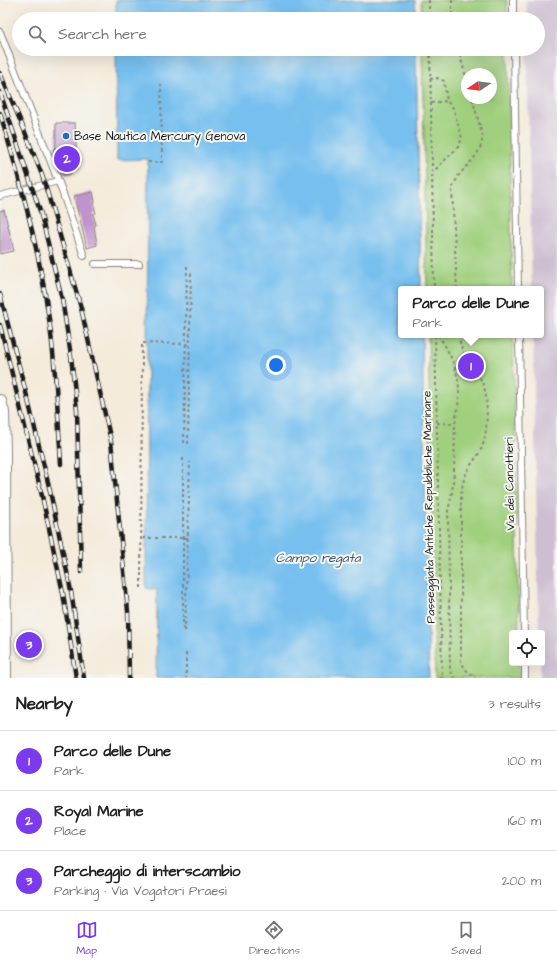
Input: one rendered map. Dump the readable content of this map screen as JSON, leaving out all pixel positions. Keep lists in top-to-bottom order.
{
  "streets": {
    "lane": ["Via dei Canottieri"],
    "path": ["Passeggiata Antiche Repubbliche Marinare"]
  },
  "water": ["Campo regata"],
  "places": ["Base Nautica Mercury Genova"],
  "north": "left",
  "page": {
    "search": "Search here",
    "pins": ["2", "1", "3"],
    "popup": ["Parco delle Dune", "Park"],
    "heading": ["Nearby", "3 results"],
    "list": [
      {
        "mark": "1",
        "name": "Parco delle Dune",
        "note": "Park",
        "value": "100 m"
      },
      {
        "mark": "2",
        "name": "Royal Marine",
        "note": "Place",
        "value": "160 m"
      },
      {
        "mark": "3",
        "name": "Parcheggio di interscambio",
        "note": "Parking · Via Vogatori Praesi",
        "value": "200 m"
      }
    ],
    "nav": ["Map", "Directions", "Saved"]
  }
}
